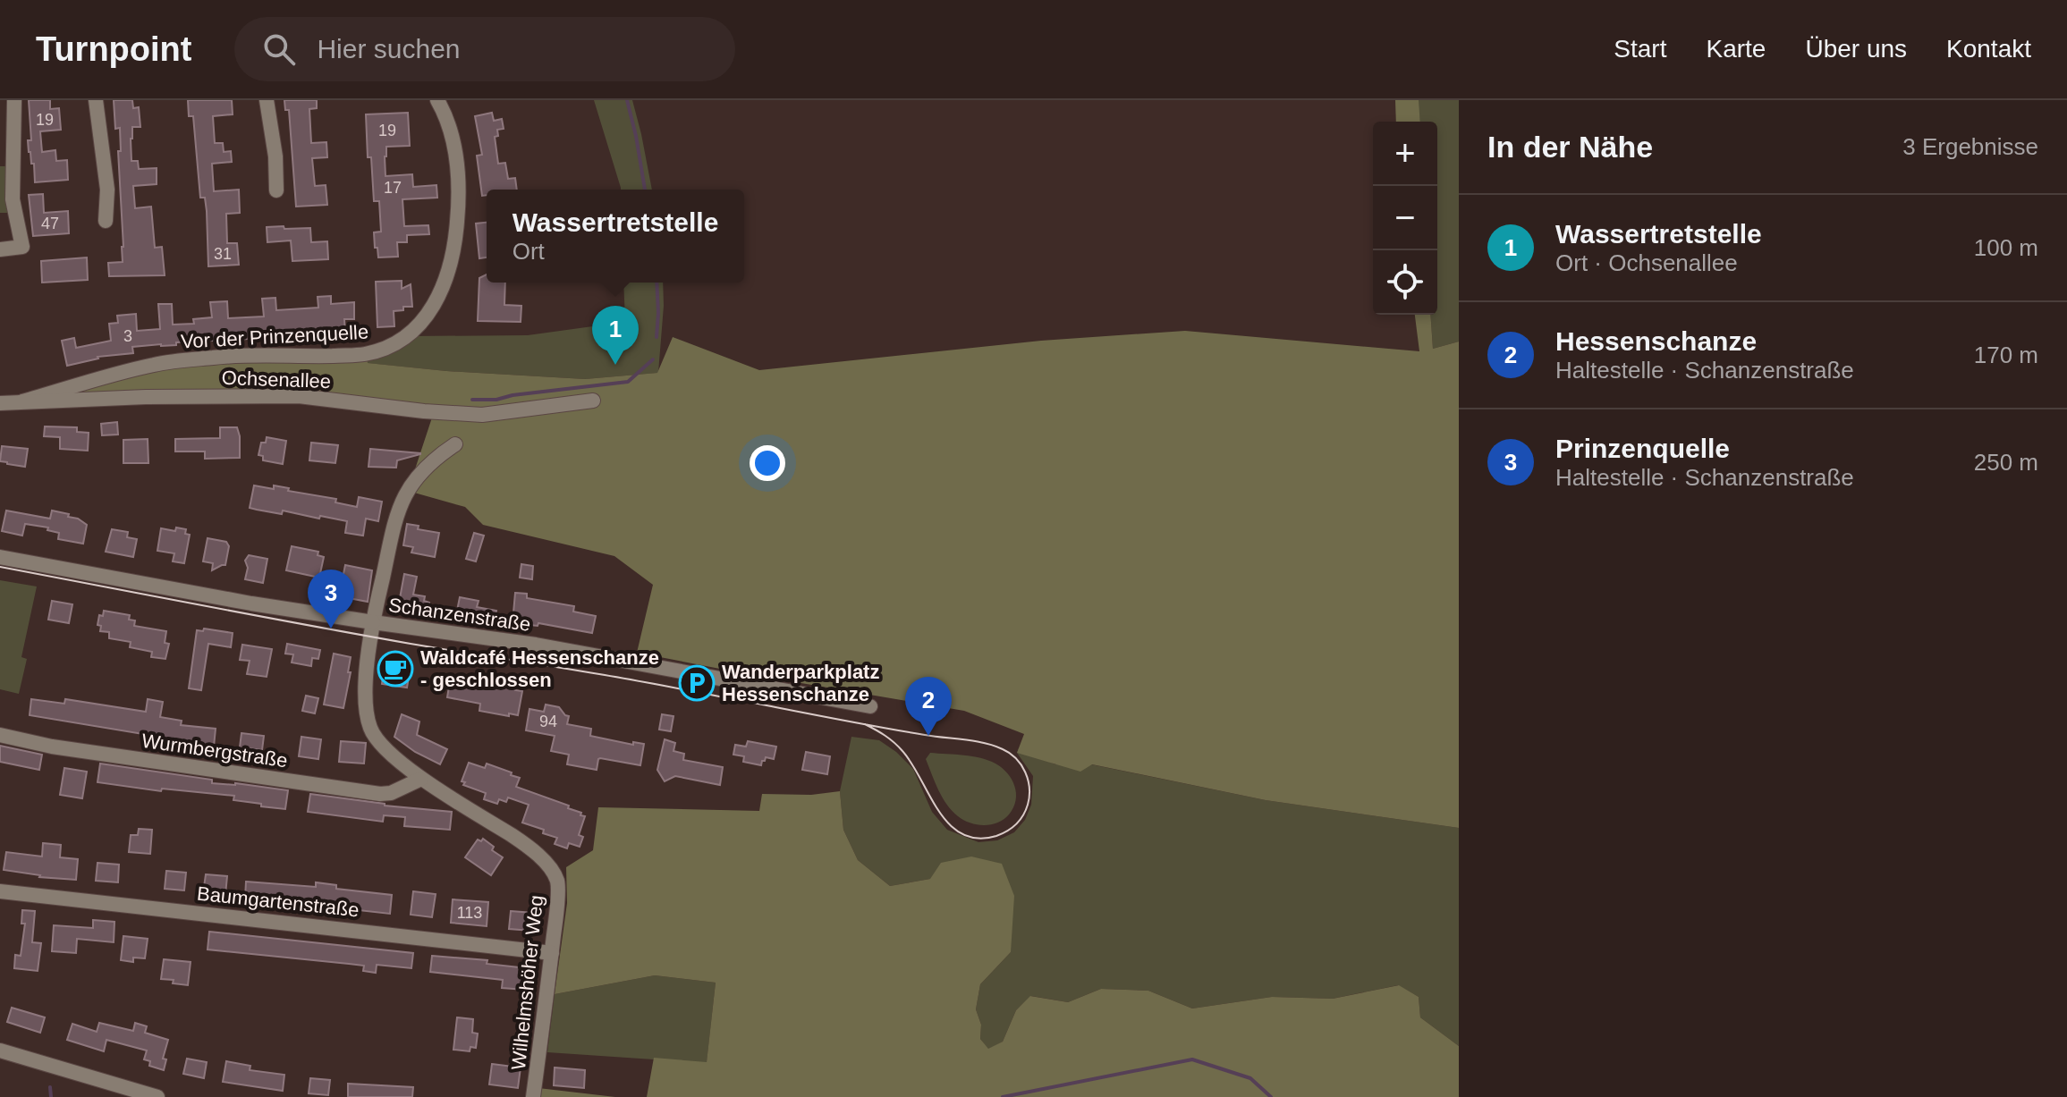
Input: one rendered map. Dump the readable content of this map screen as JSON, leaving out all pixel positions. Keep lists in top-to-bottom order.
{
  "streets": {
    "street": [
      "Vor der Prinzenquelle",
      "Ochsenallee",
      "Schanzenstraße",
      "Wurmbergstraße",
      "Baumgartenstraße",
      "Wilhelmshöher Weg"
    ]
  },
  "crossings": [
    ["Vor der Prinzenquelle", "Ochsenallee"],
    ["Schanzenstraße", "Wilhelmshöher Weg"],
    ["Wurmbergstraße", "Wilhelmshöher Weg"],
    ["Baumgartenstraße", "Wilhelmshöher Weg"]
  ],
  "places": {
    "cafe": ["Waldcafé Hessenschanze - geschlossen"],
    "parking": ["Wanderparkplatz Hessenschanze"]
  },
  "house_numbers": [
    "19",
    "19",
    "17",
    "47",
    "31",
    "3",
    "94",
    "113"
  ],
  "page": {
    "header": "Turnpoint",
    "search": "Hier suchen",
    "nav": [
      "Start",
      "Karte",
      "Über uns",
      "Kontakt"
    ],
    "heading": ["In der Nähe", "3 Ergebnisse"],
    "map_buttons": ["+", "−"],
    "popup": ["Wassertretstelle", "Ort"],
    "list": [
      {
        "mark": "1",
        "name": "Wassertretstelle",
        "note": "Ort · Ochsenallee",
        "value": "100 m"
      },
      {
        "mark": "2",
        "name": "Hessenschanze",
        "note": "Haltestelle · Schanzenstraße",
        "value": "170 m"
      },
      {
        "mark": "3",
        "name": "Prinzenquelle",
        "note": "Haltestelle · Schanzenstraße",
        "value": "250 m"
      }
    ],
    "pins": ["1", "3", "2"]
  }
}
